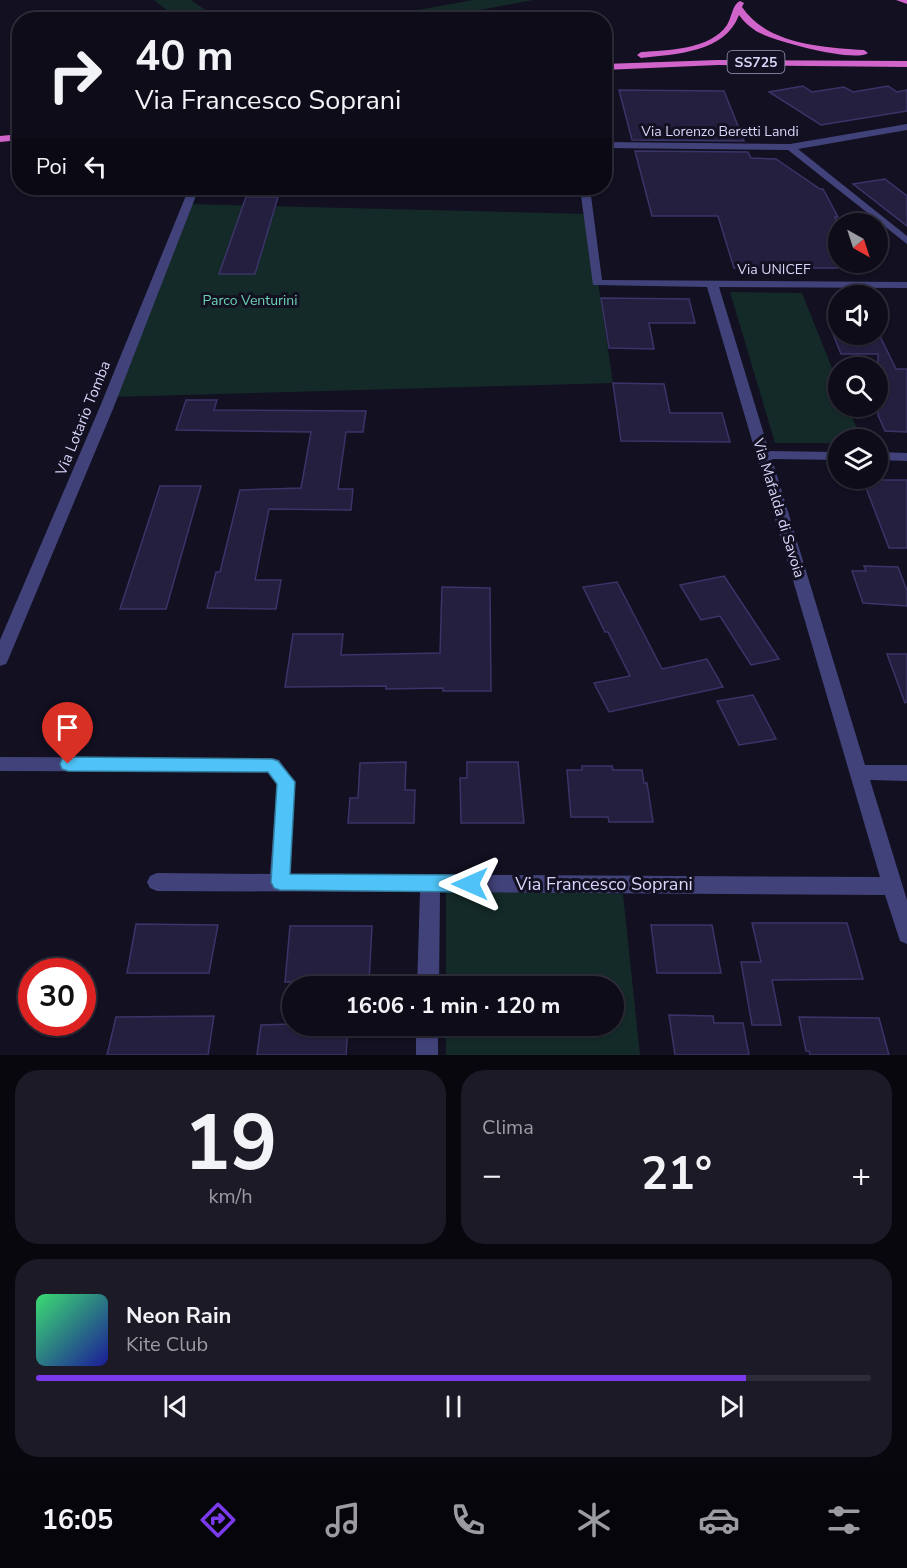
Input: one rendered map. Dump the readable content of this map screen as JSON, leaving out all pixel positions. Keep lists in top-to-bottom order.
{
  "streets": {
    "highway": ["SS725"],
    "street": [
      "Via Lorenzo Beretti Landi",
      "Via UNICEF",
      "Via Lotario Tomba",
      "Via Mafalda di Savoia",
      "Via Francesco Soprani"
    ]
  },
  "crossings": [
    ["Via UNICEF", "Via Mafalda di Savoia"],
    ["Via Mafalda di Savoia", "Via Francesco Soprani"]
  ],
  "parks": ["Parco Venturini"],
  "north": "bottom right",
  "page": {
    "turn": ["40 m", "Via Francesco Soprani"],
    "then": "Poi",
    "limit": "30",
    "trip": "16:06 · 1 min · 120 m",
    "tile": [
      ["19", "km/h"],
      "Clima"
    ],
    "heat": ["−", "21°", "+"],
    "song": ["Neon Rain", "Kite Club"],
    "tabs": "16:05"
  }
}
